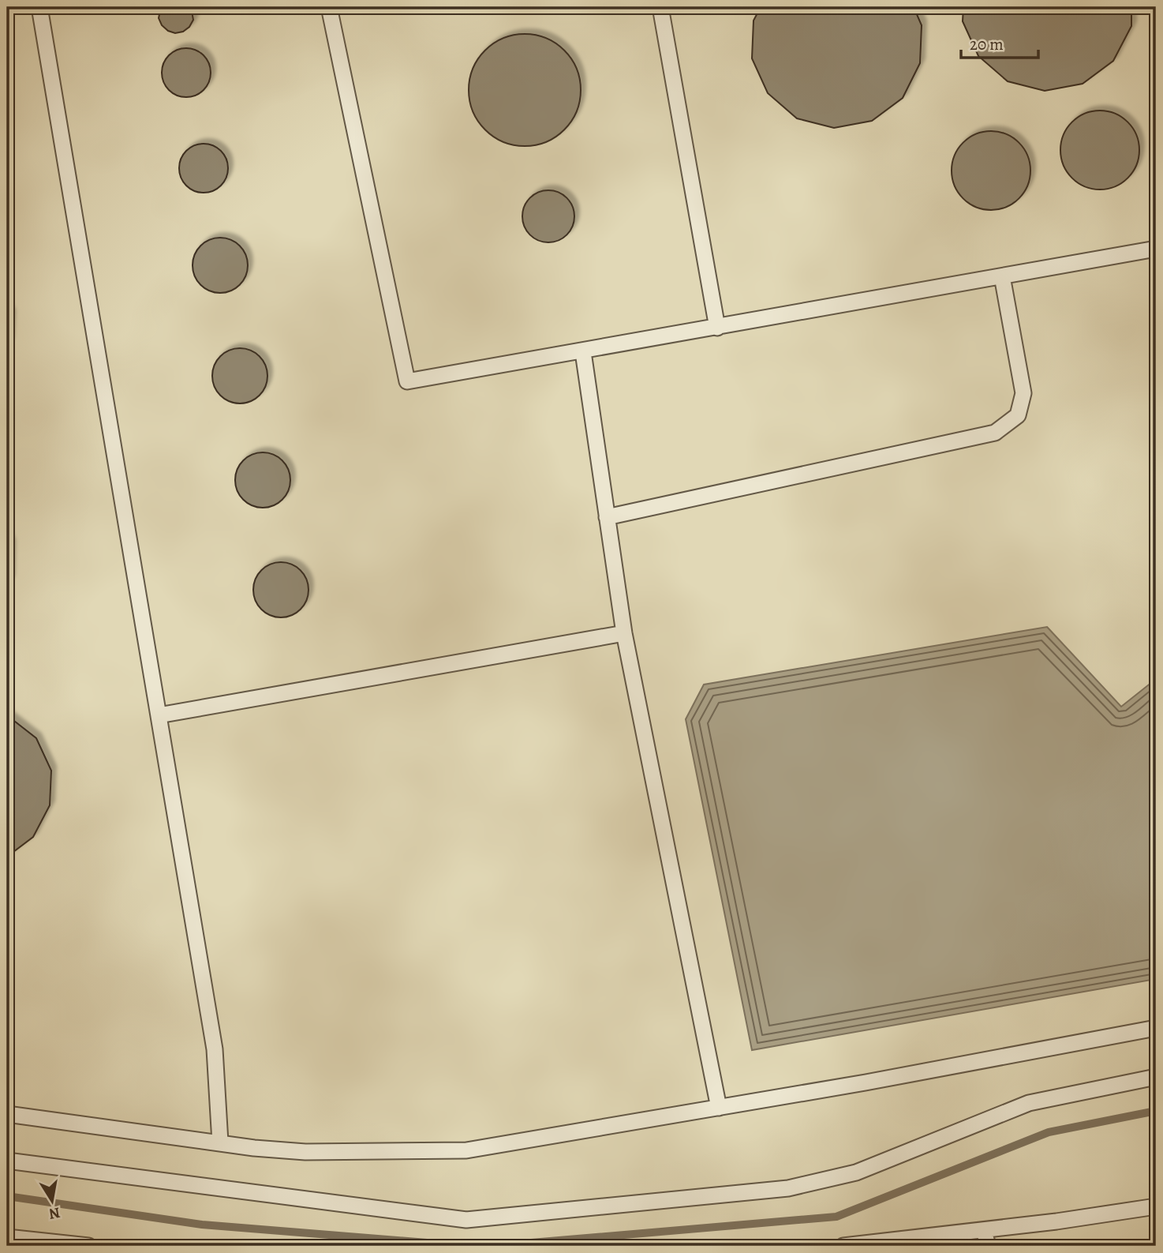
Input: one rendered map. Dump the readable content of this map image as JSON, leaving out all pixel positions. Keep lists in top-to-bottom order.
{
  "scale_bar": "20 m",
  "north": "bottom"
}
